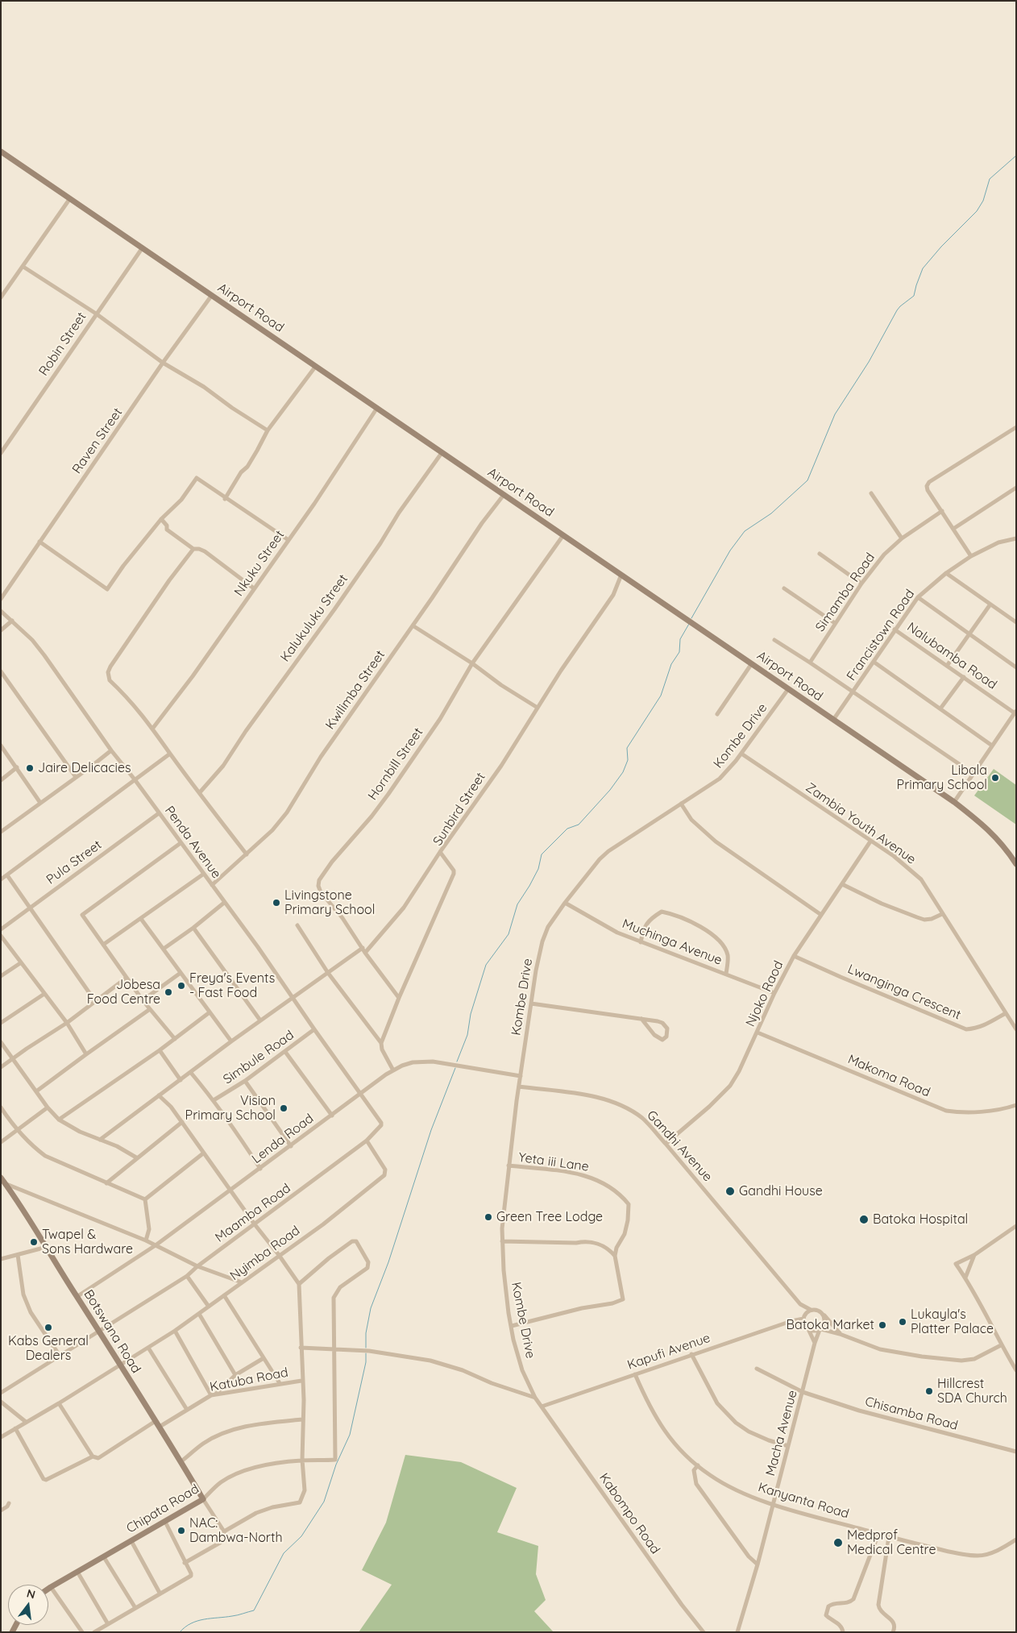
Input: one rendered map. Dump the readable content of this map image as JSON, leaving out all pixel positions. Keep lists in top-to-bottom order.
{
  "streets": {
    "street": [
      "Airport Road",
      "Robin Street",
      "Raven Street",
      "Nkuku Street",
      "Simamba Road",
      "Kalukuluku Street",
      "Francistown Road",
      "Nalubamba Road",
      "Kwilimba Street",
      "Kombe Drive",
      "Hornbill Street",
      "Sunbird Street",
      "Zambia Youth Avenue",
      "Penda Avenue",
      "Pula Street",
      "Muchinga Avenue",
      "Lwanginga Crescent",
      "Njoko Raod",
      "Simbule Road",
      "Makoma Road",
      "Lenda Road",
      "Gandhi Avenue",
      "Yeta iii Lane",
      "Maamba Road",
      "Nyimba Road",
      "Botswana Road",
      "Kapufi Avenue",
      "Katuba Road",
      "Chisamba Road",
      "Macha Avenue",
      "Kanyanta Road",
      "Chipata Road",
      "Kabompo Road"
    ]
  },
  "crossings": [
    ["Airport Road", "Robin Street"],
    ["Airport Road", "Raven Street"],
    ["Airport Road", "Nkuku Street"],
    ["Airport Road", "Kalukuluku Street"],
    ["Airport Road", "Francistown Road"],
    ["Airport Road", "Kwilimba Street"],
    ["Airport Road", "Kombe Drive"],
    ["Airport Road", "Hornbill Street"],
    ["Airport Road", "Sunbird Street"],
    ["Francistown Road", "Nalubamba Road"],
    ["Kwilimba Street", "Penda Avenue"],
    ["Kombe Drive", "Zambia Youth Avenue"],
    ["Kombe Drive", "Muchinga Avenue"],
    ["Kombe Drive", "Lenda Road"],
    ["Kombe Drive", "Gandhi Avenue"],
    ["Kombe Drive", "Yeta iii Lane"],
    ["Kombe Drive", "Kapufi Avenue"],
    ["Kombe Drive", "Kabompo Road"],
    ["Hornbill Street", "Sunbird Street"],
    ["Zambia Youth Avenue", "Lwanginga Crescent"],
    ["Zambia Youth Avenue", "Njoko Raod"],
    ["Penda Avenue", "Pula Street"],
    ["Penda Avenue", "Simbule Road"],
    ["Penda Avenue", "Lenda Road"],
    ["Penda Avenue", "Maamba Road"],
    ["Muchinga Avenue", "Njoko Raod"],
    ["Lwanginga Crescent", "Njoko Raod"],
    ["Njoko Raod", "Makoma Road"],
    ["Njoko Raod", "Gandhi Avenue"],
    ["Lenda Road", "Maamba Road"],
    ["Lenda Road", "Botswana Road"],
    ["Gandhi Avenue", "Kapufi Avenue"],
    ["Gandhi Avenue", "Macha Avenue"],
    ["Maamba Road", "Nyimba Road"],
    ["Maamba Road", "Botswana Road"],
    ["Nyimba Road", "Botswana Road"],
    ["Botswana Road", "Katuba Road"],
    ["Botswana Road", "Chipata Road"],
    ["Kapufi Avenue", "Macha Avenue"],
    ["Kapufi Avenue", "Kanyanta Road"],
    ["Kapufi Avenue", "Kabompo Road"],
    ["Chisamba Road", "Macha Avenue"],
    ["Macha Avenue", "Kanyanta Road"]
  ],
  "places": [
    "Jaire Delicacies",
    "Libala Primary School",
    "Livingstone Primary School",
    "Freya's Events - Fast Food",
    "Jobesa Food Centre",
    "Vision Primary School",
    "Gandhi House",
    "Green Tree Lodge",
    "Batoka Hospital",
    "Twapel & Sons Hardware",
    "Lukayla's Platter Palace",
    "Batoka Market",
    "Kabs General Dealers",
    "Hillcrest SDA Church",
    "NAC: Dambwa-North",
    "Medprof Medical Centre"
  ],
  "north": "top"
}
